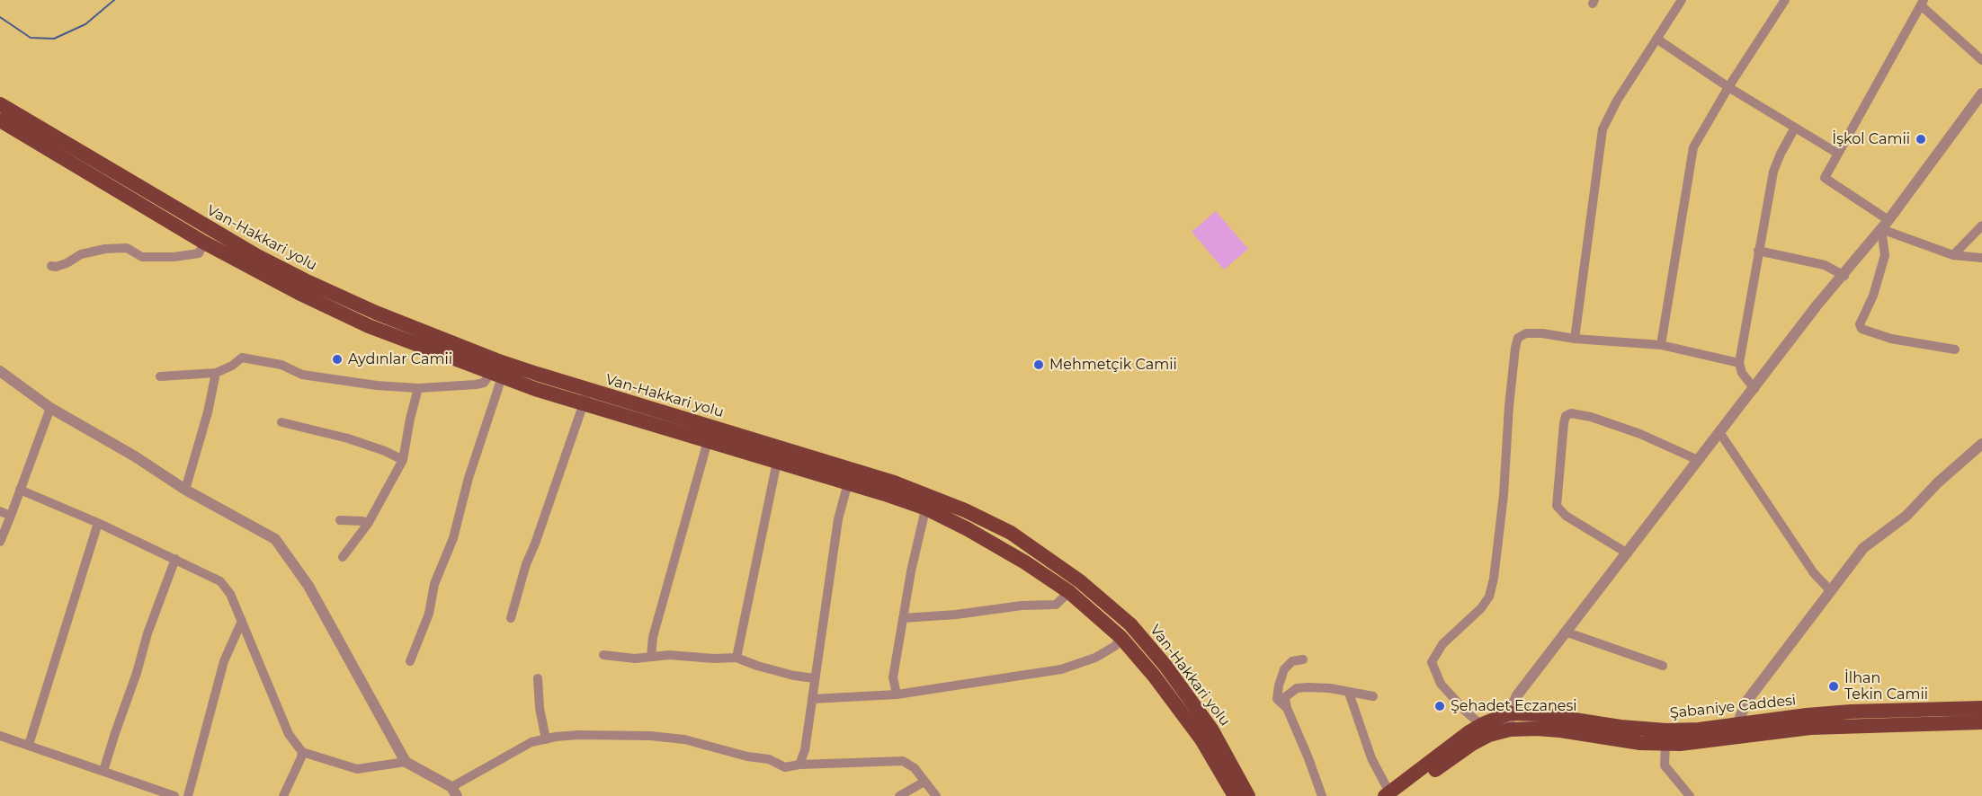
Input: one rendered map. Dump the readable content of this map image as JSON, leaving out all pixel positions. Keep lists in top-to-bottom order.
{
  "streets": {
    "highway": ["Van-Hakkari yolu", "Şabaniye Caddesi"]
  },
  "places": [
    "İşkol Camii",
    "Aydınlar Camii",
    "Mehmetçik Camii",
    "İlhan Tekin Camii",
    "Şehadet Eczanesi"
  ]
}
